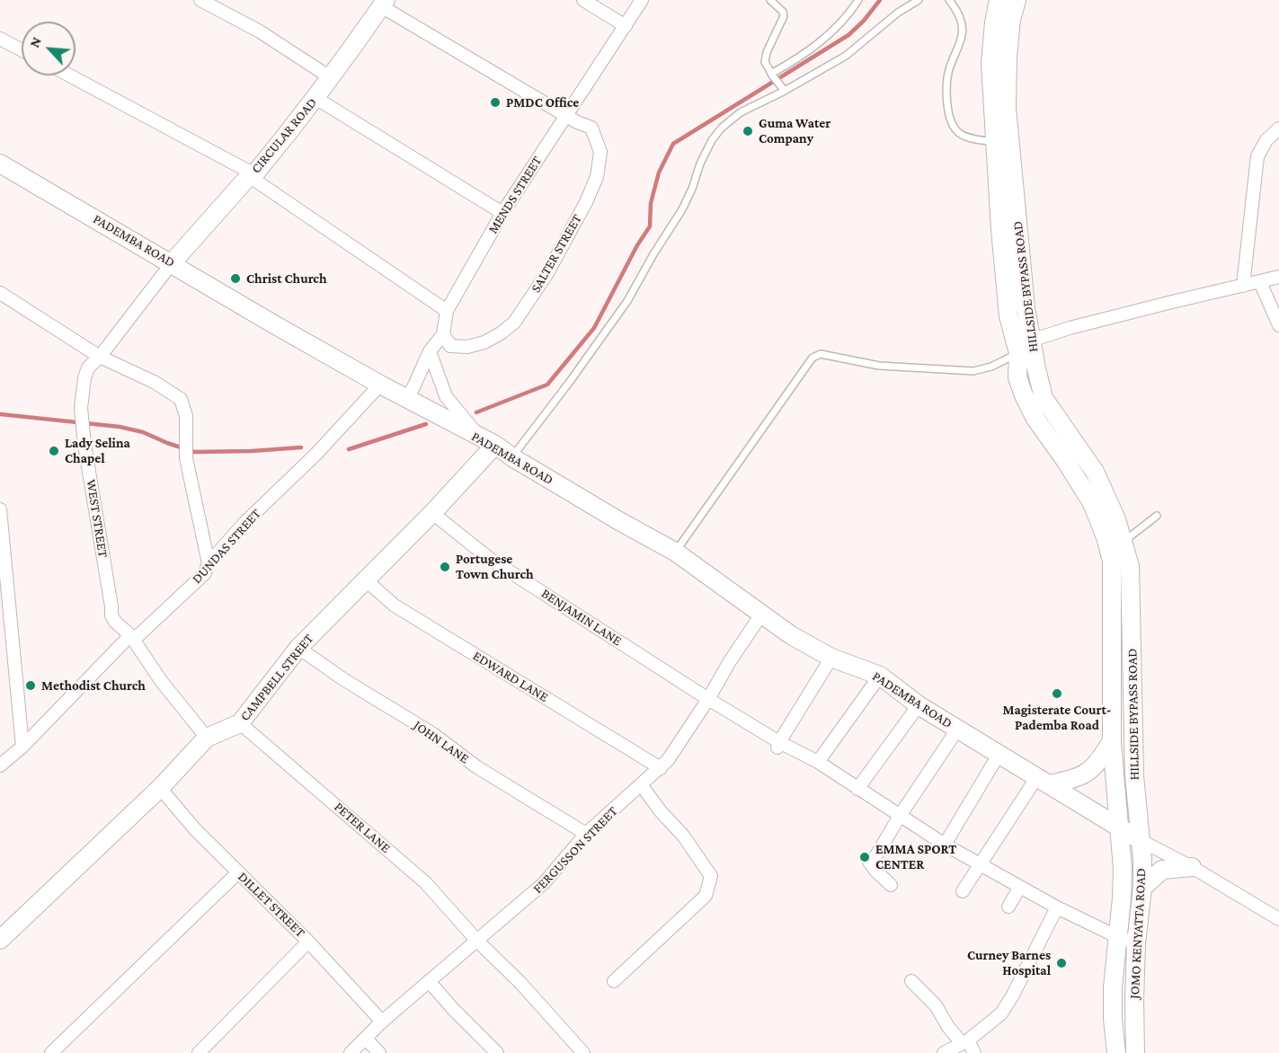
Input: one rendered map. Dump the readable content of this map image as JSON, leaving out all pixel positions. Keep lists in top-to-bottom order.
{
  "streets": {
    "main road": [
      "CIRCULAR ROAD",
      "PADEMBA ROAD",
      "HILLSIDE BYPASS ROAD",
      "CAMPBELL STREET",
      "JOMO KENYATTA ROAD"
    ],
    "street": [
      "MENDS STREET",
      "SALTER STREET",
      "WEST STREET",
      "DUNDAS STREET",
      "BENJAMIN LANE",
      "EDWARD LANE",
      "JOHN LANE",
      "PETER LANE",
      "FERGUSSON STREET",
      "DILLET STREET"
    ]
  },
  "crossings": [
    ["CIRCULAR ROAD", "PADEMBA ROAD"],
    ["CIRCULAR ROAD", "WEST STREET"],
    ["MENDS STREET", "PADEMBA ROAD"],
    ["MENDS STREET", "SALTER STREET"],
    ["PADEMBA ROAD", "WEST STREET"],
    ["PADEMBA ROAD", "DUNDAS STREET"],
    ["PADEMBA ROAD", "CAMPBELL STREET"],
    ["PADEMBA ROAD", "FERGUSSON STREET"],
    ["HILLSIDE BYPASS ROAD", "JOMO KENYATTA ROAD"],
    ["WEST STREET", "DUNDAS STREET"],
    ["WEST STREET", "CAMPBELL STREET"],
    ["BENJAMIN LANE", "CAMPBELL STREET"],
    ["BENJAMIN LANE", "FERGUSSON STREET"],
    ["BENJAMIN LANE", "JOMO KENYATTA ROAD"],
    ["EDWARD LANE", "CAMPBELL STREET"],
    ["EDWARD LANE", "FERGUSSON STREET"],
    ["CAMPBELL STREET", "JOHN LANE"],
    ["CAMPBELL STREET", "PETER LANE"],
    ["CAMPBELL STREET", "DILLET STREET"],
    ["JOHN LANE", "FERGUSSON STREET"],
    ["PETER LANE", "FERGUSSON STREET"],
    ["FERGUSSON STREET", "DILLET STREET"]
  ],
  "places": [
    "PMDC Office",
    "Guma Water Company",
    "Christ Church",
    "Lady Selina Chapel",
    "Portugese Town Church",
    "Methodist Church",
    "Magisterate Court- Pademba Road",
    "EMMA SPORT CENTER",
    "Curney Barnes Hospital"
  ],
  "north": "top left"
}
